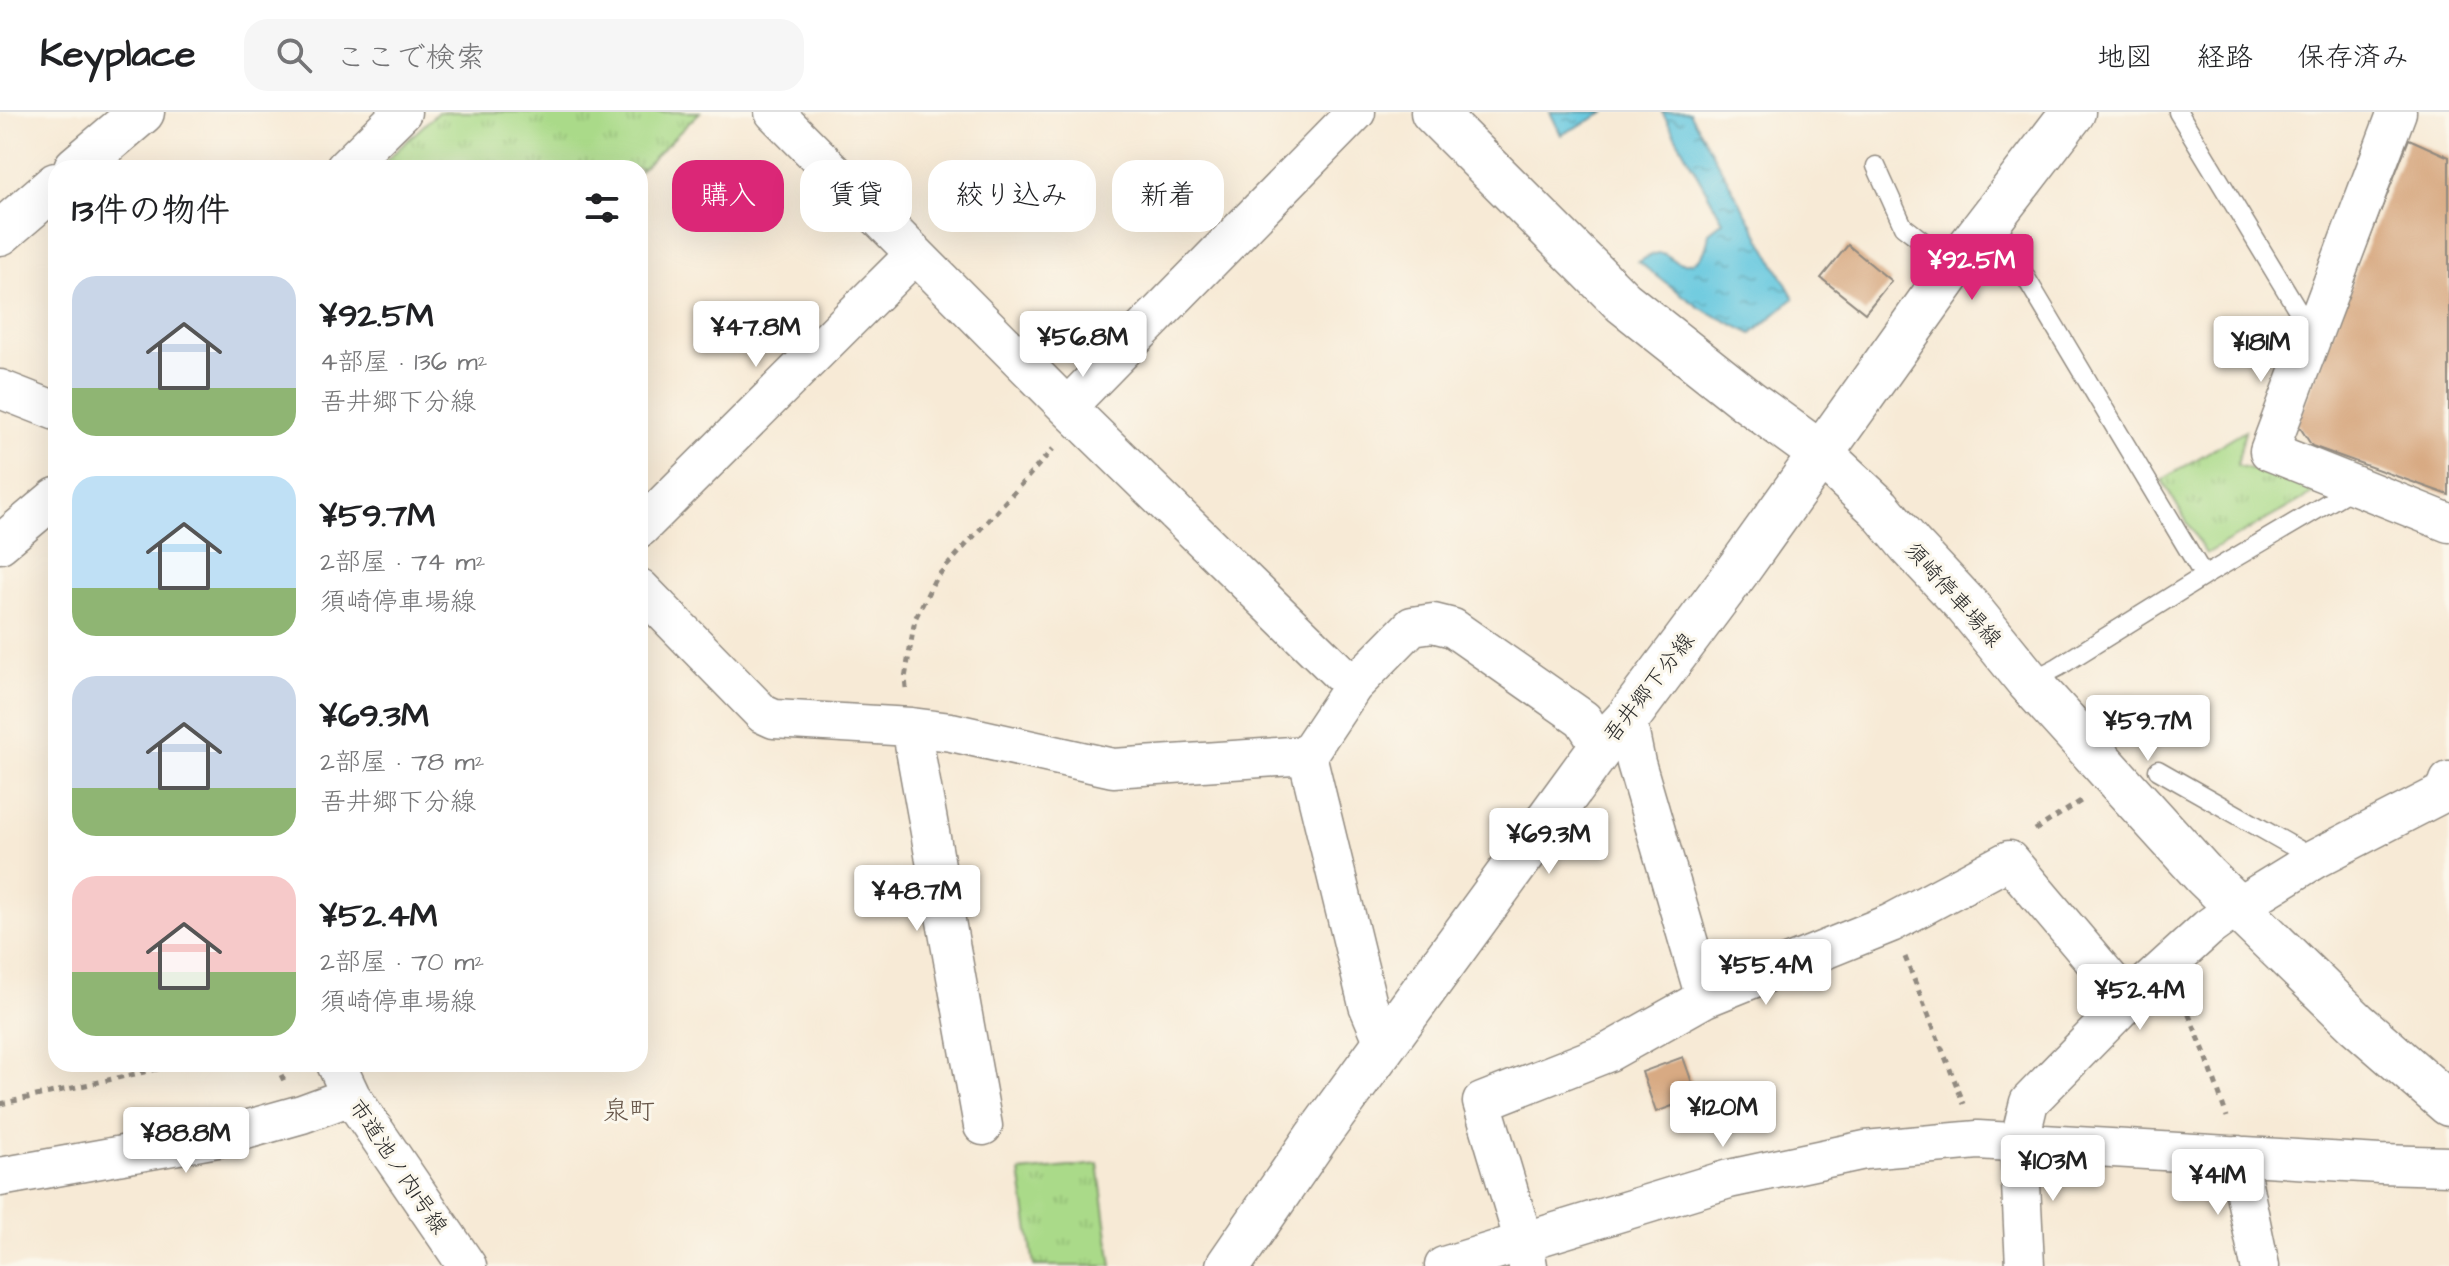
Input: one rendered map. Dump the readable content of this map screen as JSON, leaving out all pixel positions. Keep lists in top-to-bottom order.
{
  "streets": {
    "main road": ["須崎停車場線", "吾井郷下分線"],
    "street": ["市道池ノ内1号線"]
  },
  "crossings": [
    ["須崎停車場線", "吾井郷下分線"]
  ],
  "districts": ["泉町"],
  "page": {
    "header": "Keyplace",
    "search": "ここで検索",
    "nav": ["地図", "経路", "保存済み"],
    "chip": [
      "購入",
      "賃貸",
      "絞り込み",
      "新着"
    ],
    "heading": "13件の物件",
    "price": [
      "¥92.5M",
      "¥47.8M",
      "¥56.8M",
      "¥181M",
      "¥59.7M",
      "¥69.3M",
      "¥48.7M",
      "¥55.4M",
      "¥52.4M",
      "¥120M",
      "¥88.8M",
      "¥103M",
      "¥41M"
    ],
    "list": [
      {
        "name": "¥92.5M",
        "note": "4部屋 · 136 m² · 吾井郷下分線"
      },
      {
        "name": "¥59.7M",
        "note": "2部屋 · 74 m² · 須崎停車場線"
      },
      {
        "name": "¥69.3M",
        "note": "2部屋 · 78 m² · 吾井郷下分線"
      },
      {
        "name": "¥52.4M",
        "note": "2部屋 · 70 m² · 須崎停車場線"
      }
    ]
  }
}
